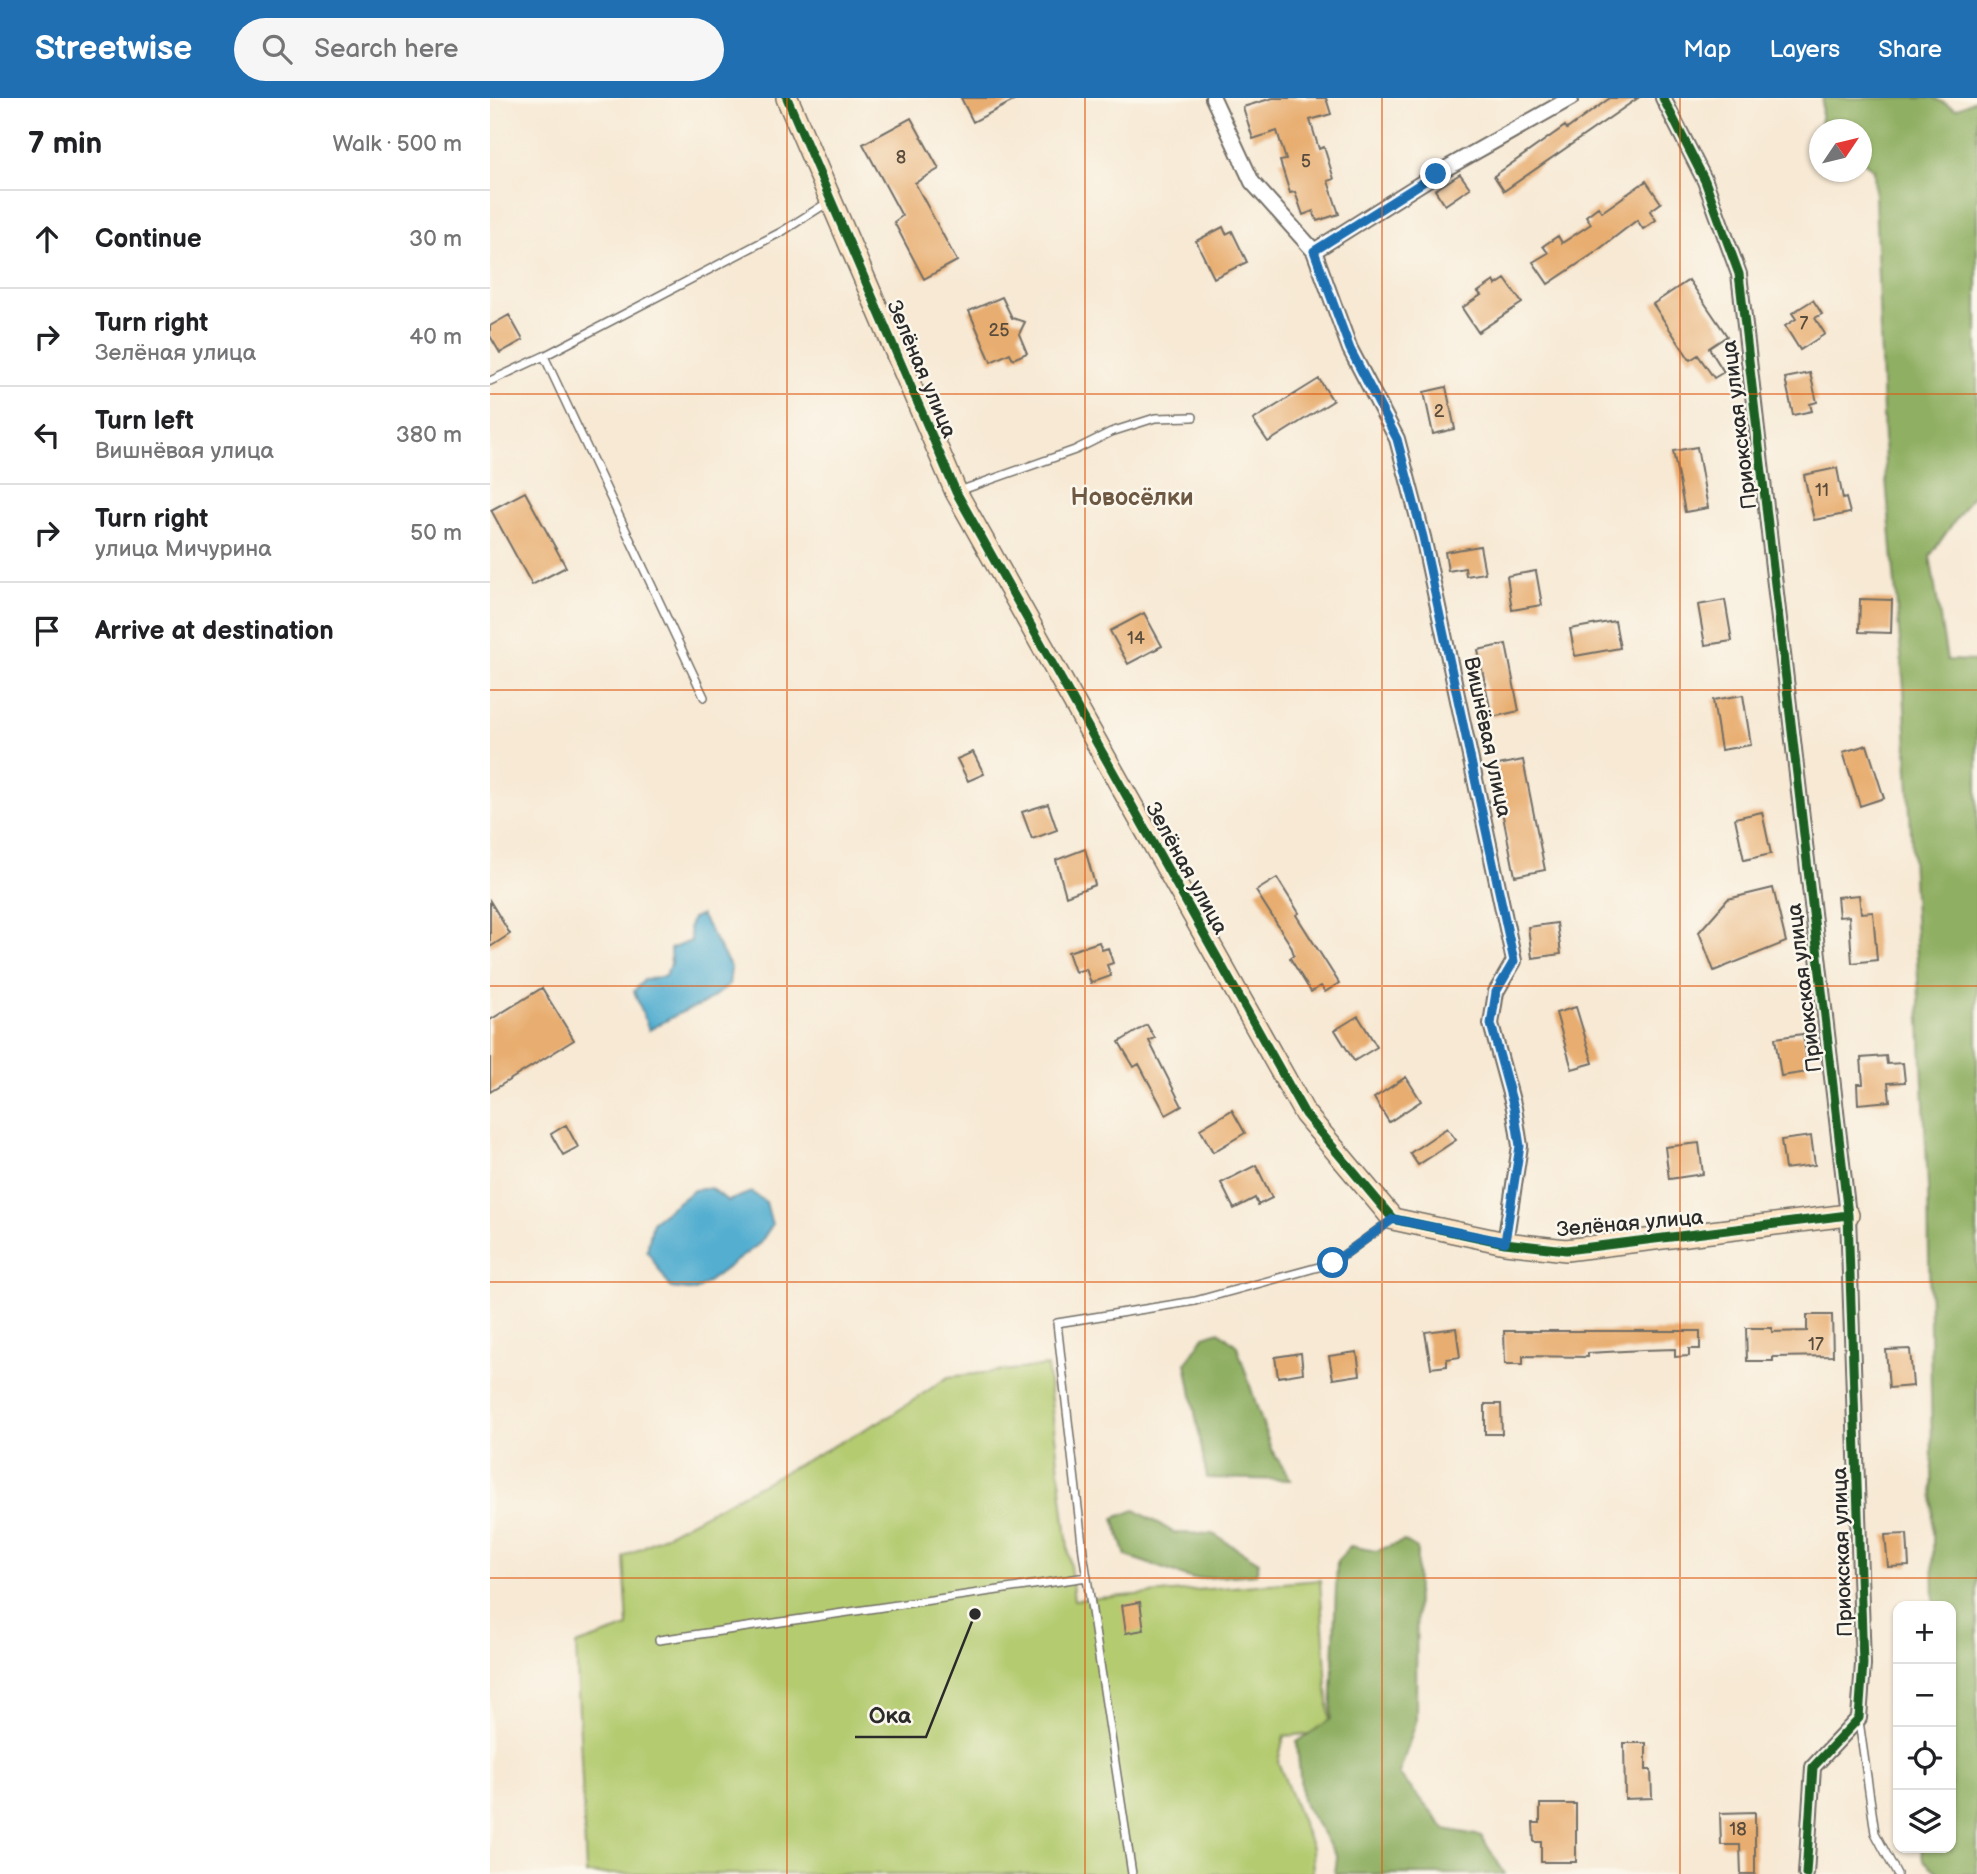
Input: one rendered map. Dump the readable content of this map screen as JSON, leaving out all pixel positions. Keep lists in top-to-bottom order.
{
  "streets": {
    "street": ["Зелёная улица", "Приокская улица", "Вишнёвая улица"]
  },
  "crossings": [
    ["Зелёная улица", "Приокская улица"],
    ["Зелёная улица", "Вишнёвая улица"]
  ],
  "districts": ["Новосёлки"],
  "places": ["Ока"],
  "house_numbers": [
    "8",
    "5",
    "7",
    "25",
    "2",
    "11",
    "14",
    "17",
    "18"
  ],
  "north": "top right",
  "page": {
    "header": "Streetwise",
    "search": "Search here",
    "nav": ["Map", "Layers", "Share"],
    "heading": ["7 min", "Walk · 500 m"],
    "list": [
      ["Continue", "30 m"],
      ["Turn right", "Зелёная улица", "40 m"],
      ["Turn left", "Вишнёвая улица", "380 m"],
      ["Turn right", "улица Мичурина", "50 m"],
      "Arrive at destination"
    ],
    "map_buttons": ["+", "−"]
  }
}
